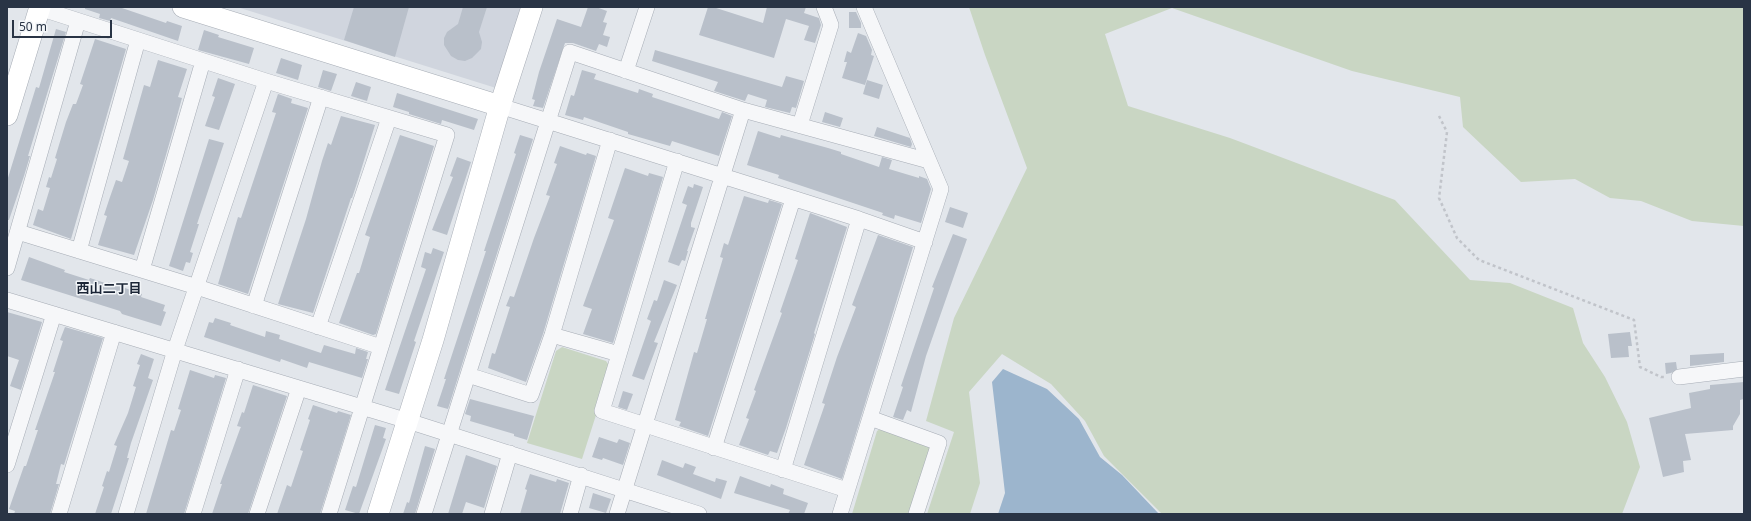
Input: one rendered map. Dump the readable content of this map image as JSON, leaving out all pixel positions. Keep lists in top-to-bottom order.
{
  "districts": ["西山二丁目"],
  "scale_bar": "50 m"
}
